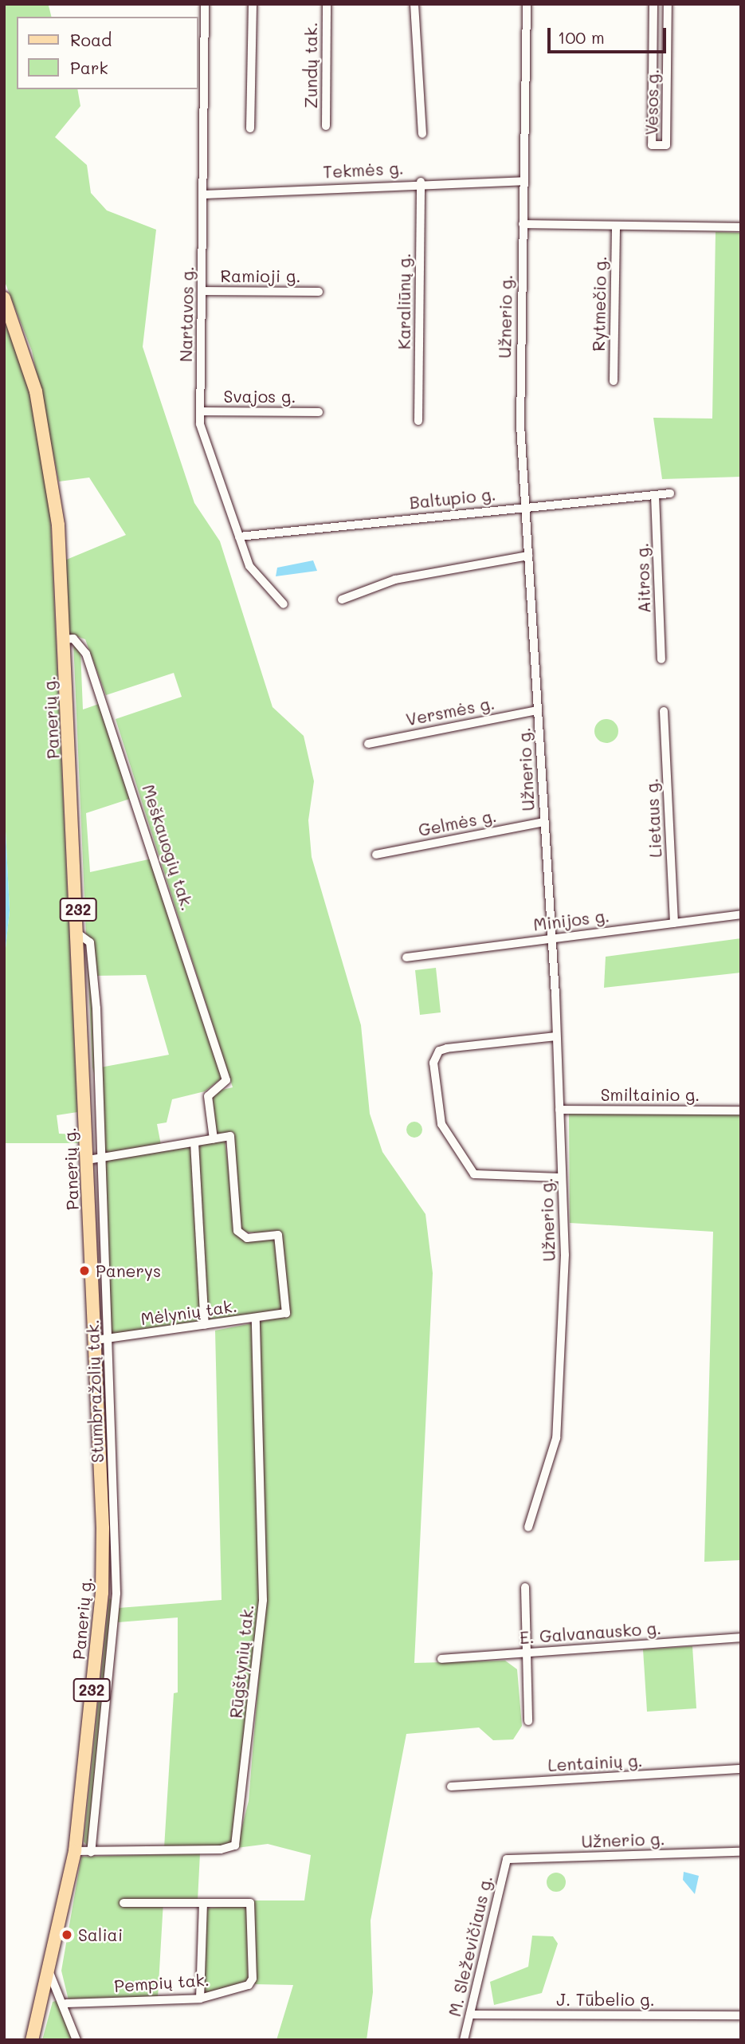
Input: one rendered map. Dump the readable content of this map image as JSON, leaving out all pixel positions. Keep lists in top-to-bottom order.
{
  "streets": {
    "main road": ["Panerių g.", "232"],
    "street": [
      "Zundų tak.",
      "Vėsos g.",
      "Tekmės g.",
      "Ramioji g.",
      "Karaliūnų g.",
      "Rytmečio g.",
      "Nartavos g.",
      "Užnerio g.",
      "Svajos g.",
      "Baltupio g.",
      "Aitros g.",
      "Versmės g.",
      "Lietaus g.",
      "Gelmės g.",
      "Meškauogių tak.",
      "Minijos g.",
      "Smiltainio g.",
      "Mėlynių tak.",
      "Stumbražolių tak.",
      "E. Galvanausko g.",
      "Rūgštynių tak.",
      "Lentainių g.",
      "M. Sleževičiaus g.",
      "Pempių tak.",
      "J. Tūbelio g."
    ]
  },
  "crossings": [
    ["Tekmės g.", "Karaliūnų g."],
    ["Tekmės g.", "Nartavos g."],
    ["Tekmės g.", "Užnerio g."],
    ["Ramioji g.", "Nartavos g."],
    ["Nartavos g.", "Svajos g."],
    ["Nartavos g.", "Baltupio g."],
    ["Užnerio g.", "Baltupio g."],
    ["Užnerio g.", "Versmės g."],
    ["Užnerio g.", "Gelmės g."],
    ["Užnerio g.", "Minijos g."],
    ["Užnerio g.", "Smiltainio g."],
    ["Užnerio g.", "M. Sleževičiaus g."],
    ["Baltupio g.", "Aitros g."],
    ["Panerių g.", "Meškauogių tak."],
    ["Panerių g.", "Mėlynių tak."],
    ["Panerių g.", "Stumbražolių tak."],
    ["Panerių g.", "Rūgštynių tak."],
    ["Lietaus g.", "Minijos g."],
    ["Meškauogių tak.", "Mėlynių tak."],
    ["Mėlynių tak.", "Stumbražolių tak."],
    ["Mėlynių tak.", "Rūgštynių tak."],
    ["Stumbražolių tak.", "Rūgštynių tak."],
    ["M. Sleževičiaus g.", "J. Tūbelio g."]
  ],
  "places": ["Panerys", "Saliai"],
  "legend": ["Road", "Park"],
  "scale_bar": "100 m"
}
